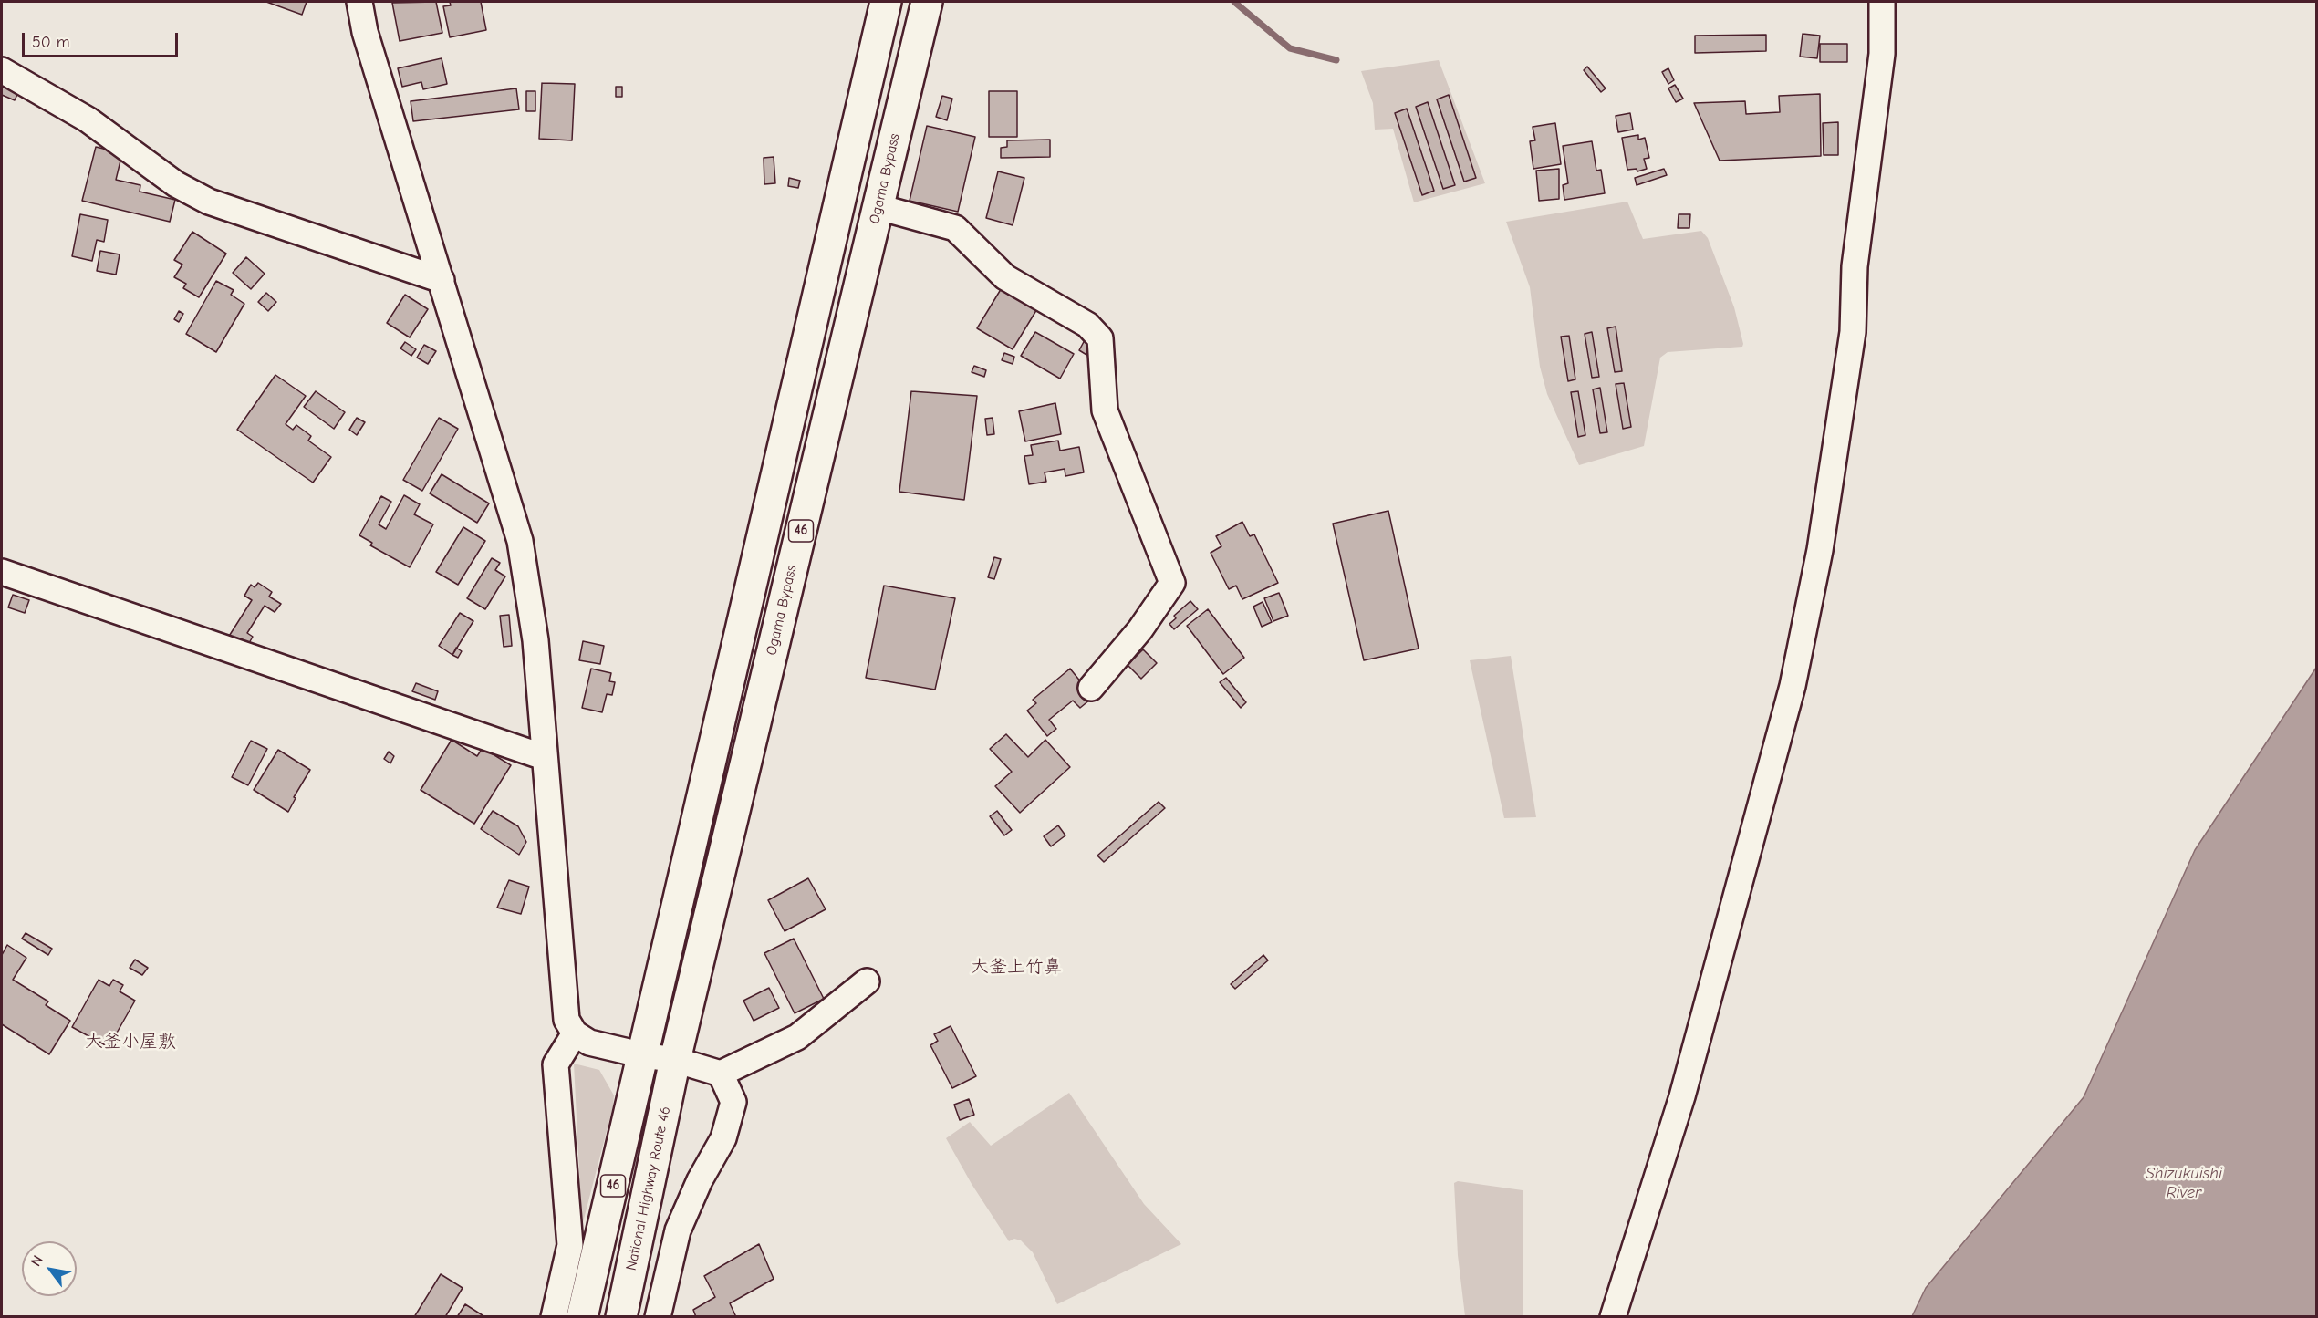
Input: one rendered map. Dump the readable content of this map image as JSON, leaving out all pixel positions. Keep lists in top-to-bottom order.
{
  "streets": {
    "highway": ["Ogama Bypass", "46", "National Highway Route 46"]
  },
  "crossings": [
    ["Ogama Bypass", "National Highway Route 46"]
  ],
  "districts": ["大釜上竹鼻", "大釜小屋敷"],
  "water": ["Shizukuishi River"],
  "scale_bar": "50 m",
  "north": "top left"
}
